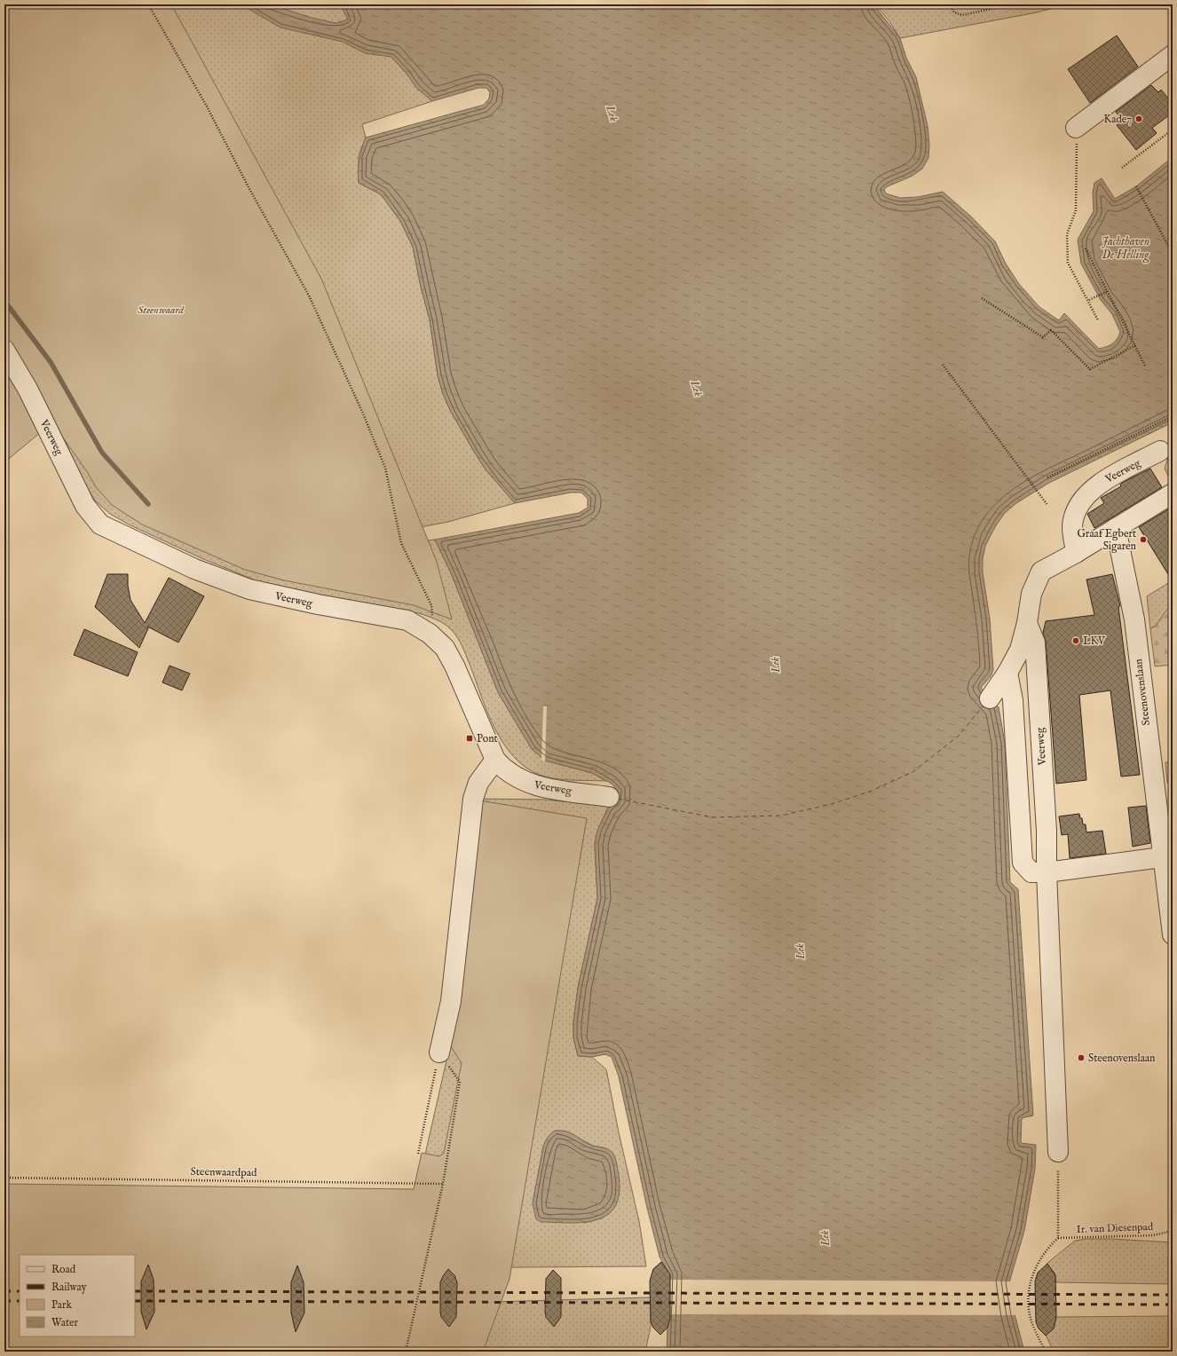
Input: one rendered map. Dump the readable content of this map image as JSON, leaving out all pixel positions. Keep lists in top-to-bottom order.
{
  "streets": {
    "street": ["Veerweg", "Steenovenslaan"],
    "path": ["Steenwaardpad", "Ir. van Diesenpad"]
  },
  "water": ["Lek", "Jachthaven De Helling"],
  "parks": ["Steenwaard"],
  "places": {
    "other": [
      "Kade7",
      "Graaf Egbert Sigaren",
      "LKV",
      "Steenovenslaan"
    ],
    "transit": ["Pont"]
  },
  "legend": [
    "Road",
    "Railway",
    "Park",
    "Water"
  ]
}
